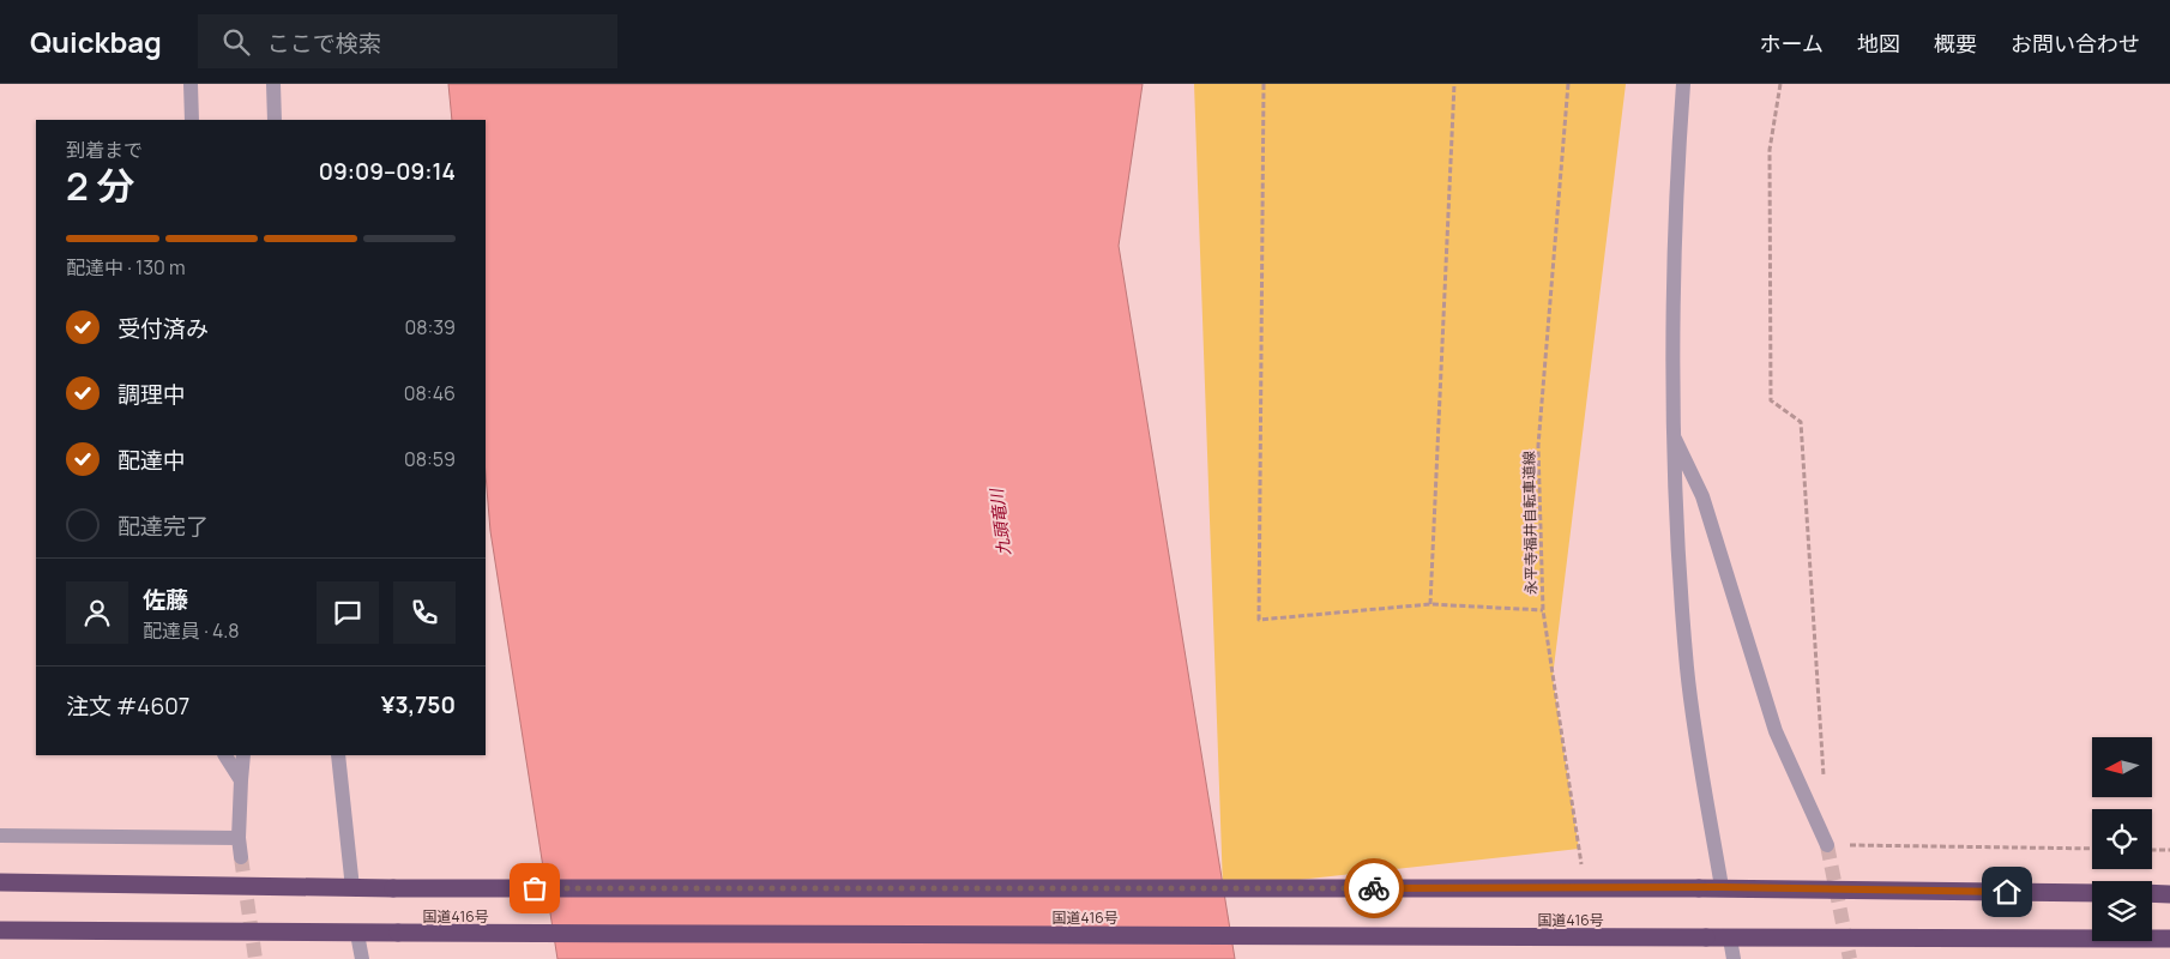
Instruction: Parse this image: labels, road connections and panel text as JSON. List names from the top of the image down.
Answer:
{
  "streets": {
    "highway": ["国道416号"],
    "path": ["永平寺福井自転車道線"]
  },
  "water": ["九頭竜川"],
  "north": "left",
  "page": {
    "header": "Quickbag",
    "search": "ここで検索",
    "nav": [
      "ホーム",
      "地図",
      "概要",
      "お問い合わせ"
    ],
    "heading": ["2 分", "到着まで", "09:09–09:14"],
    "panel": [
      "佐藤",
      "配達員 · 4.8",
      "注文 #4607",
      "¥3,750"
    ],
    "bar": "配達中 · 130 m",
    "list": [
      ["受付済み", "08:39"],
      ["調理中", "08:46"],
      ["配達中", "08:59"],
      "配達完了"
    ]
  }
}
